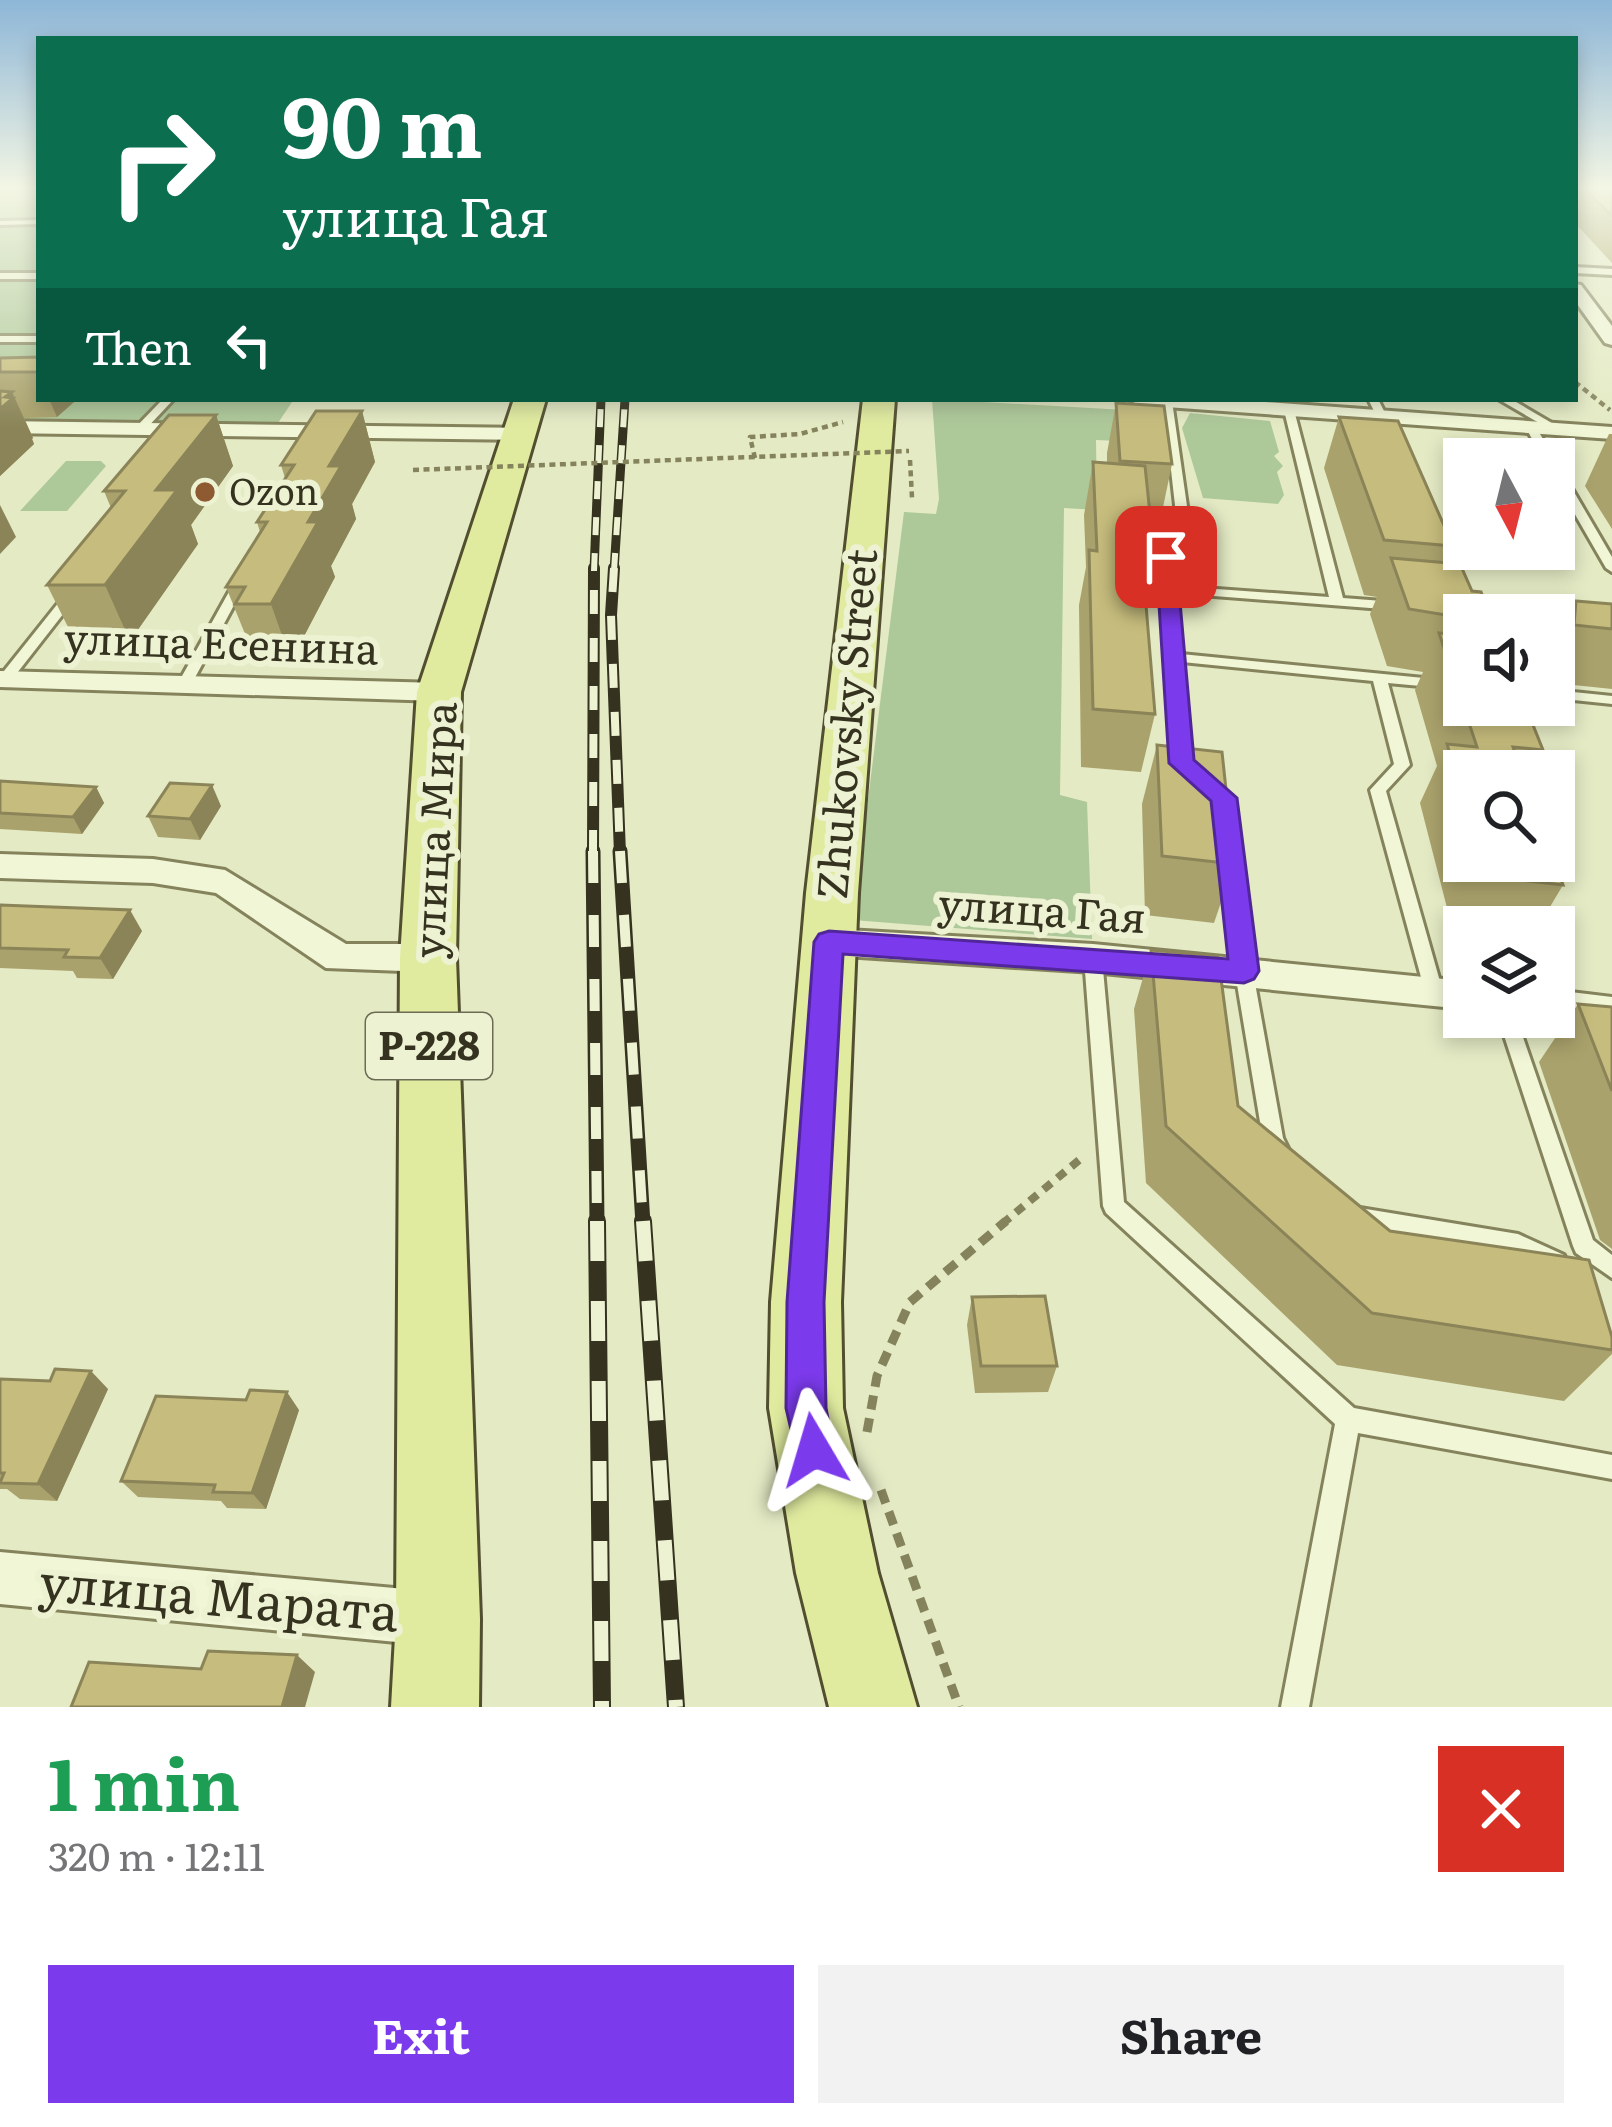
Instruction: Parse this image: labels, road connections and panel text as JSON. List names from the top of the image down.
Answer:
{
  "streets": {
    "main road": ["Zhukovsky Street", "улица Мира", "Р-228"],
    "street": ["улица Есенина", "улица Гая", "улица Марата"]
  },
  "crossings": [
    ["улица Есенина", "улица Мира"],
    ["Zhukovsky Street", "улица Гая"],
    ["улица Мира", "улица Марата"]
  ],
  "places": ["Ozon"],
  "north": "bottom",
  "page": {
    "turn": ["90 m", "улица Гая"],
    "then": "Then",
    "heading": ["1 min", "320 m · 12:11"],
    "buttons": ["Exit", "Share"]
  }
}
